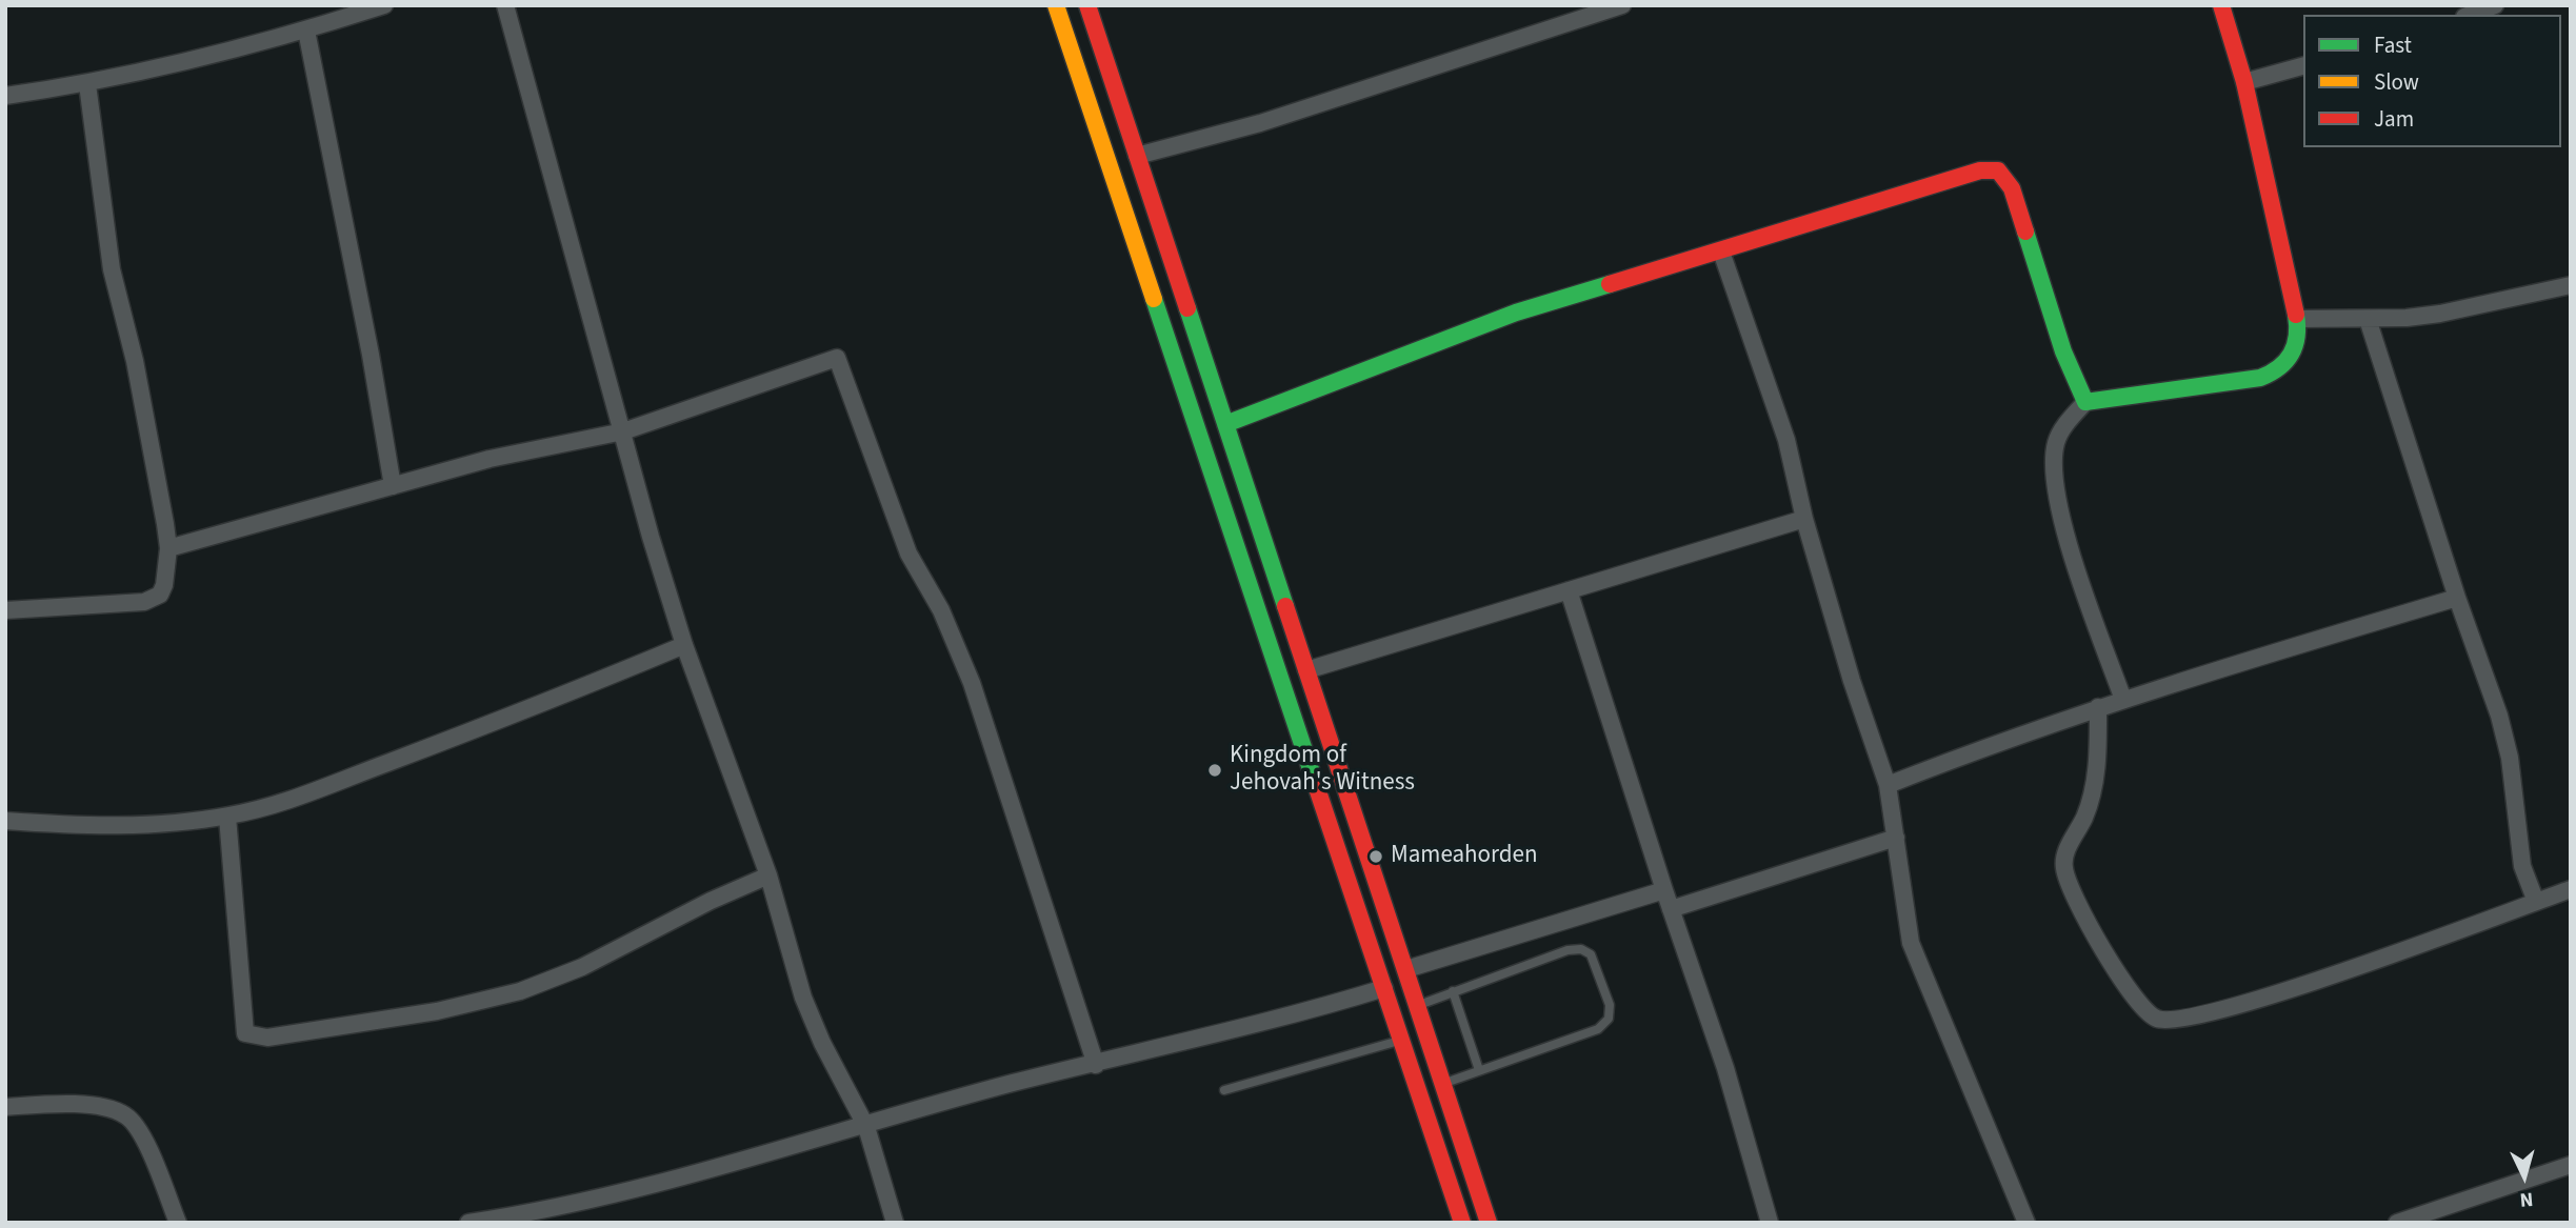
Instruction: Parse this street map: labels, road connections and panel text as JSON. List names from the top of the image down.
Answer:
{
  "places": ["Kingdom of Jehovah's Witness", "Mameahorden"],
  "legend": ["Fast", "Slow", "Jam"],
  "north": "bottom"
}
